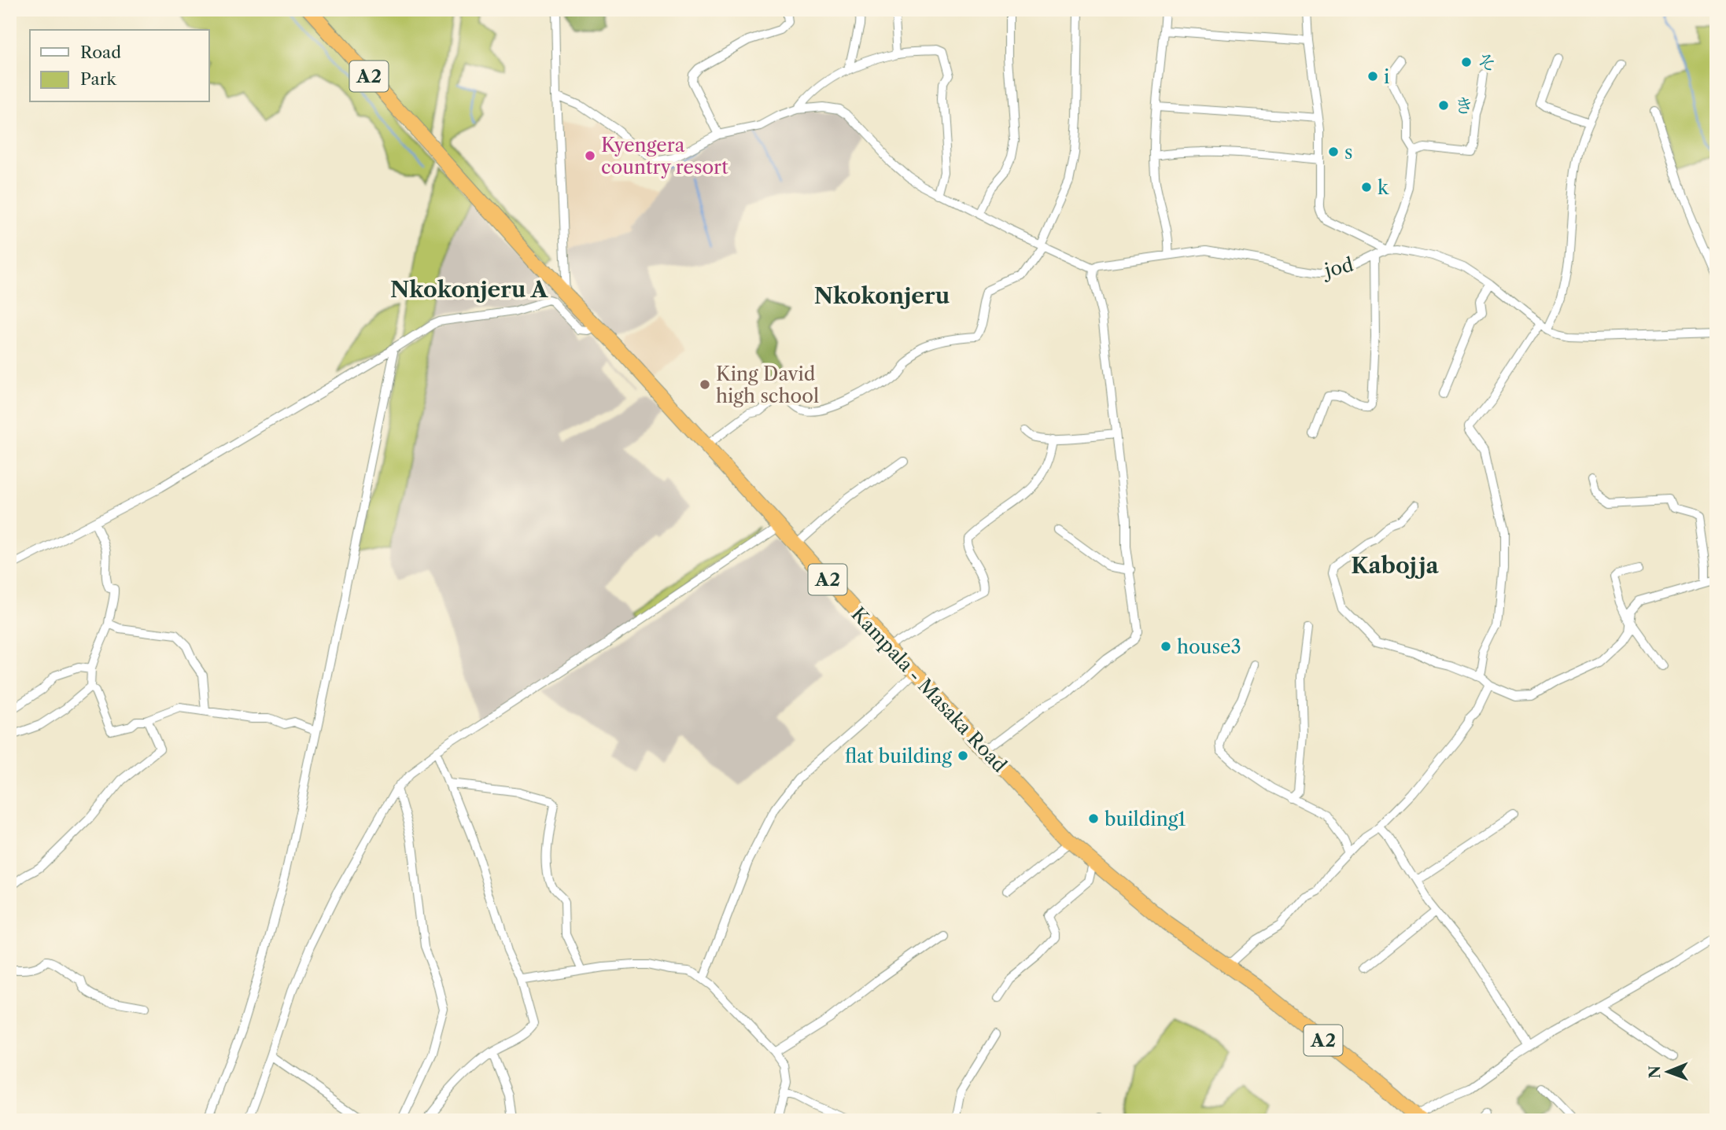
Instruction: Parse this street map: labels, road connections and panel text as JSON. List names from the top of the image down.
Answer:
{
  "streets": {
    "highway": ["A2", "Kampala - Masaka Road"],
    "street": ["jod"]
  },
  "districts": ["Nkokonjeru A", "Nkokonjeru", "Kabojja"],
  "places": [
    "そ",
    "i",
    "き",
    "s",
    "Kyengera country resort",
    "k",
    "King David high school",
    "house3",
    "flat building",
    "building1"
  ],
  "legend": ["Road", "Park"],
  "north": "left"
}
